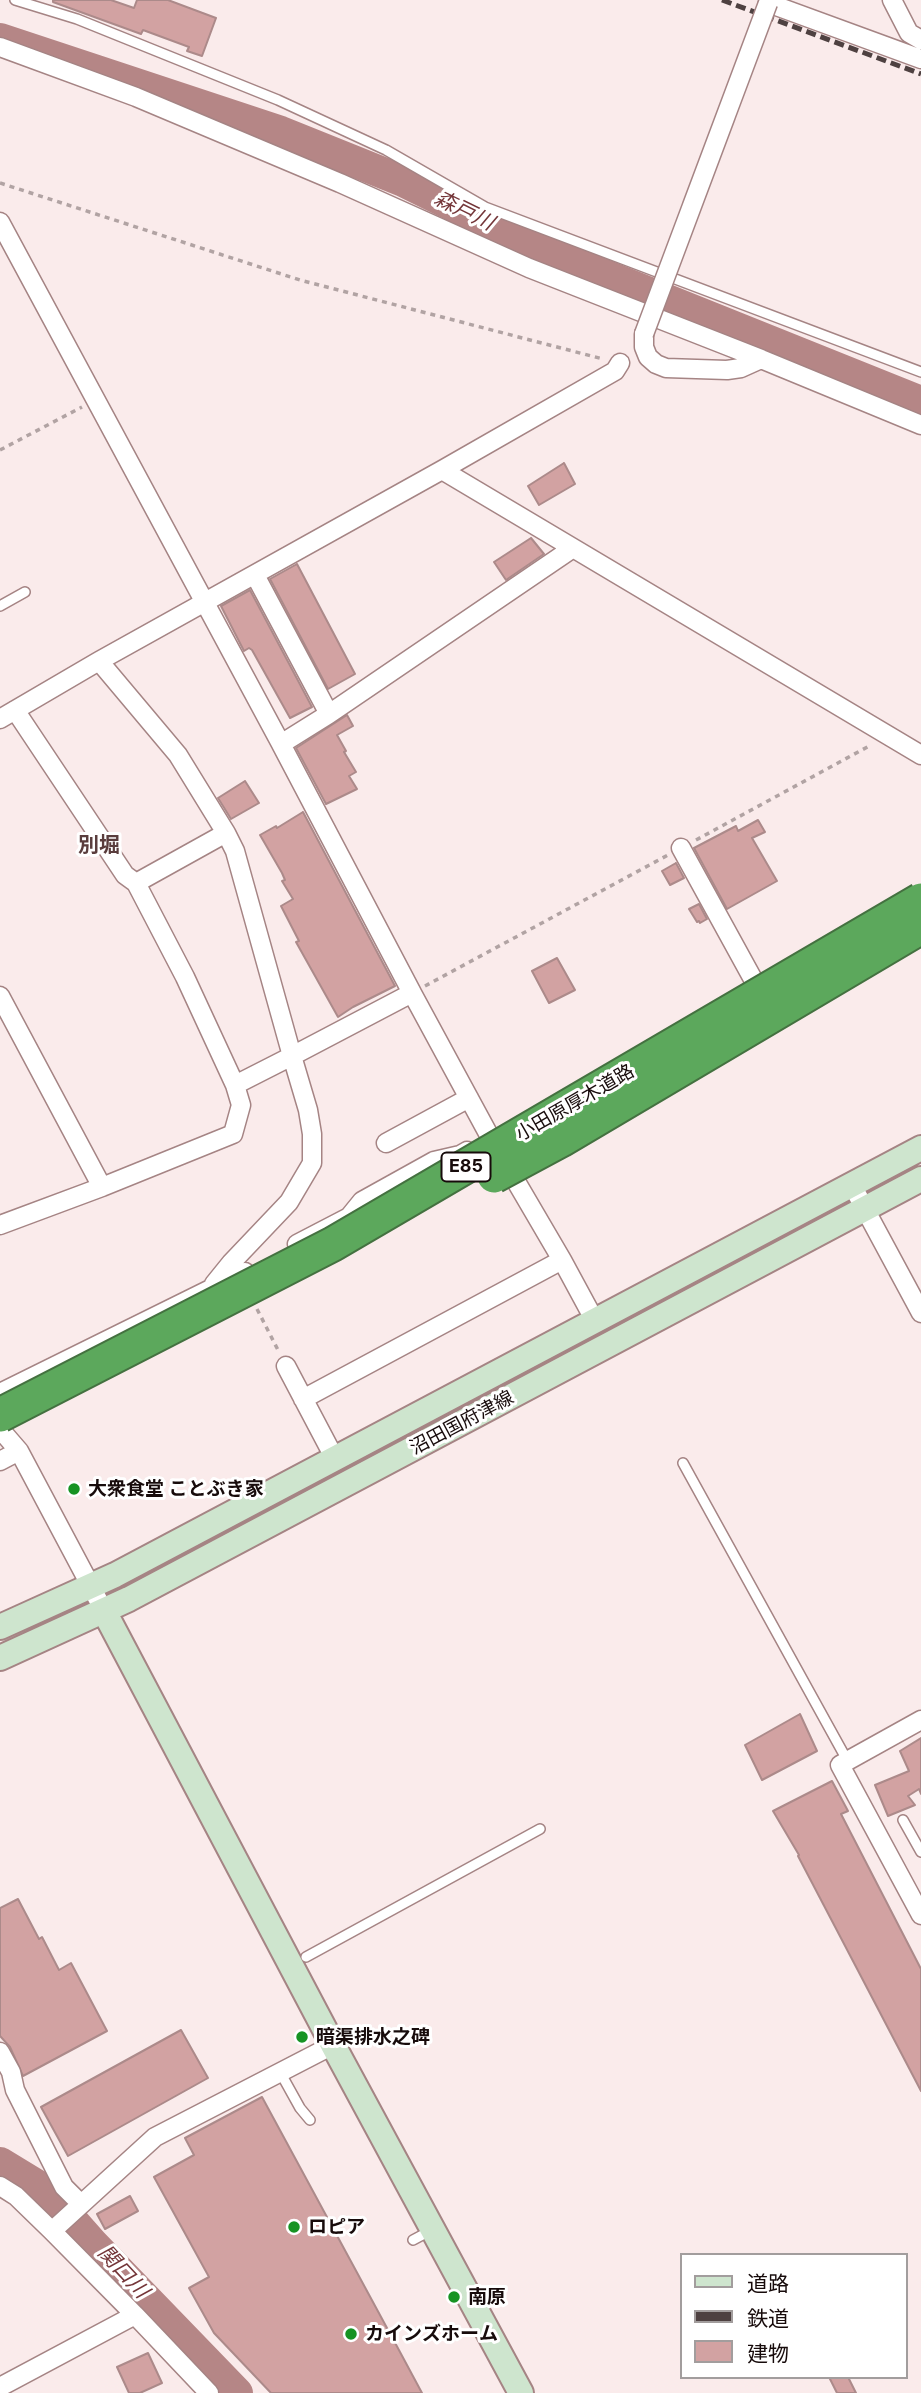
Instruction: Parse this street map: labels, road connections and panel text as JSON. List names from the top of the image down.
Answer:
{
  "streets": {
    "highway": ["小田原厚木道路", "E85"],
    "main road": ["沼田国府津線"]
  },
  "districts": ["別堀"],
  "water": ["森戸川", "関口川"],
  "places": [
    "大衆食堂 ことぶき家",
    "暗渠排水之碑",
    "ロピア",
    "南原",
    "カインズホーム"
  ],
  "legend": ["道路", "鉄道", "建物"]
}
